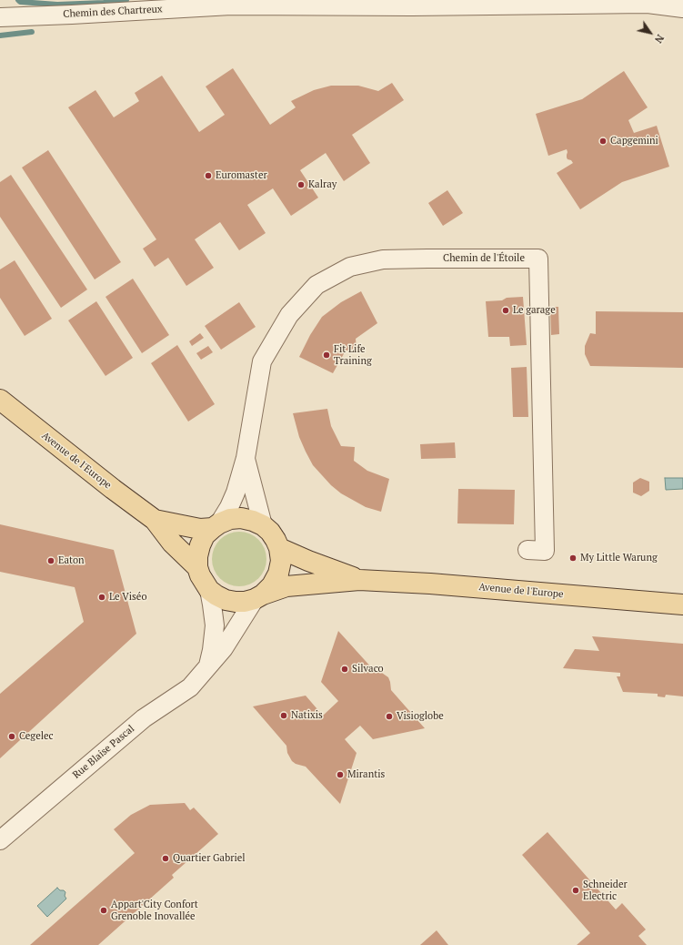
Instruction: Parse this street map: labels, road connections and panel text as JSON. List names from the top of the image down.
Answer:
{
  "streets": {
    "main road": ["Avenue de l'Europe"],
    "street": ["Chemin des Chartreux", "Chemin de l'Étoile", "Rue Blaise Pascal"]
  },
  "crossings": [
    ["Chemin de l'Étoile", "Avenue de l'Europe"],
    ["Chemin de l'Étoile", "Rue Blaise Pascal"],
    ["Avenue de l'Europe", "Rue Blaise Pascal"]
  ],
  "places": [
    "Capgemini",
    "Euromaster",
    "Kalray",
    "Le garage",
    "Fit Life Training",
    "My Little Warung",
    "Eaton",
    "Le Viséo",
    "Silvaco",
    "Natixis",
    "Visioglobe",
    "Cegelec",
    "Mirantis",
    "Quartier Gabriel",
    "Schneider Electric",
    "Appart'City Confort Grenoble Inovallée"
  ],
  "north": "bottom right"
}
